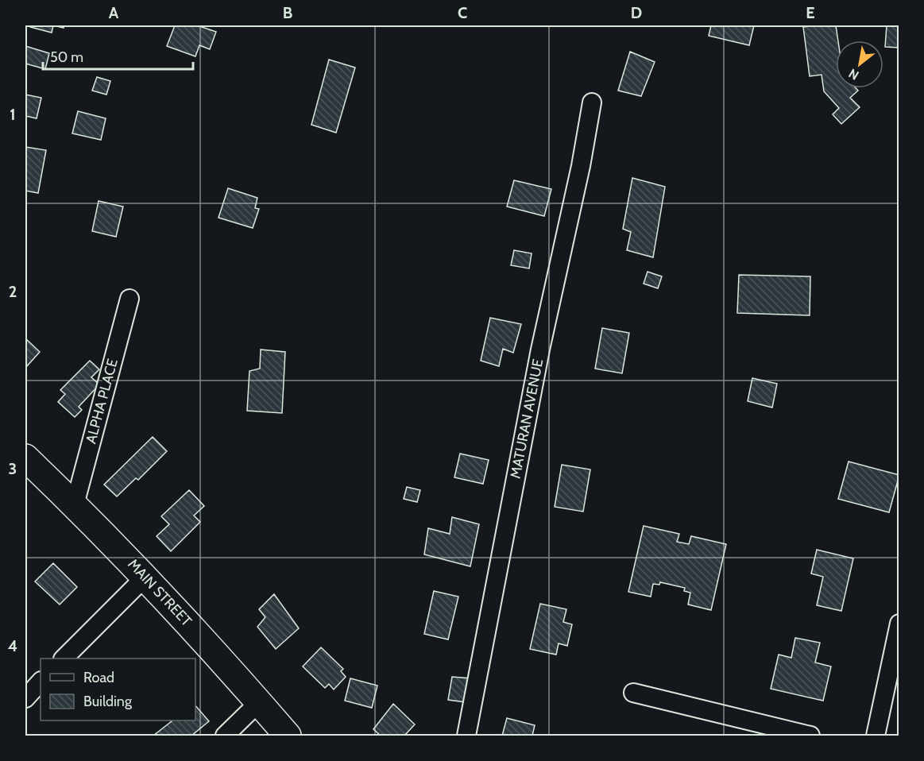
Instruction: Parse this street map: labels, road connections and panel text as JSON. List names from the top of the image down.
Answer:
{
  "streets": {
    "main road": ["MAIN STREET"],
    "street": ["ALPHA PLACE", "MATURAN AVENUE"]
  },
  "crossings": [
    ["ALPHA PLACE", "MAIN STREET"]
  ],
  "legend": ["Road", "Building"],
  "scale_bar": "50 m",
  "north": "bottom left",
  "grid": {
    "columns": [
      "A",
      "B",
      "C",
      "D",
      "E"
    ],
    "rows": [
      "1",
      "2",
      "3",
      "4"
    ]
  }
}
